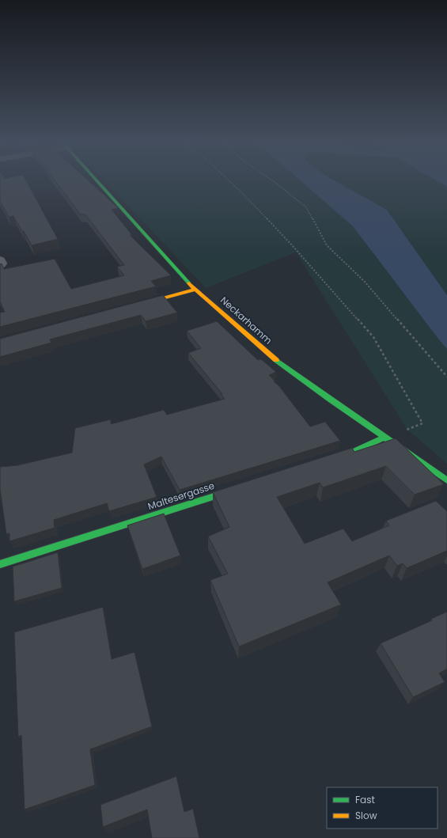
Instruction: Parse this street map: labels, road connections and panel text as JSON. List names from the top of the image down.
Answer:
{
  "streets": {
    "street": ["Neckarhamm", "Maltesergasse"]
  },
  "legend": ["Fast", "Slow"]
}
